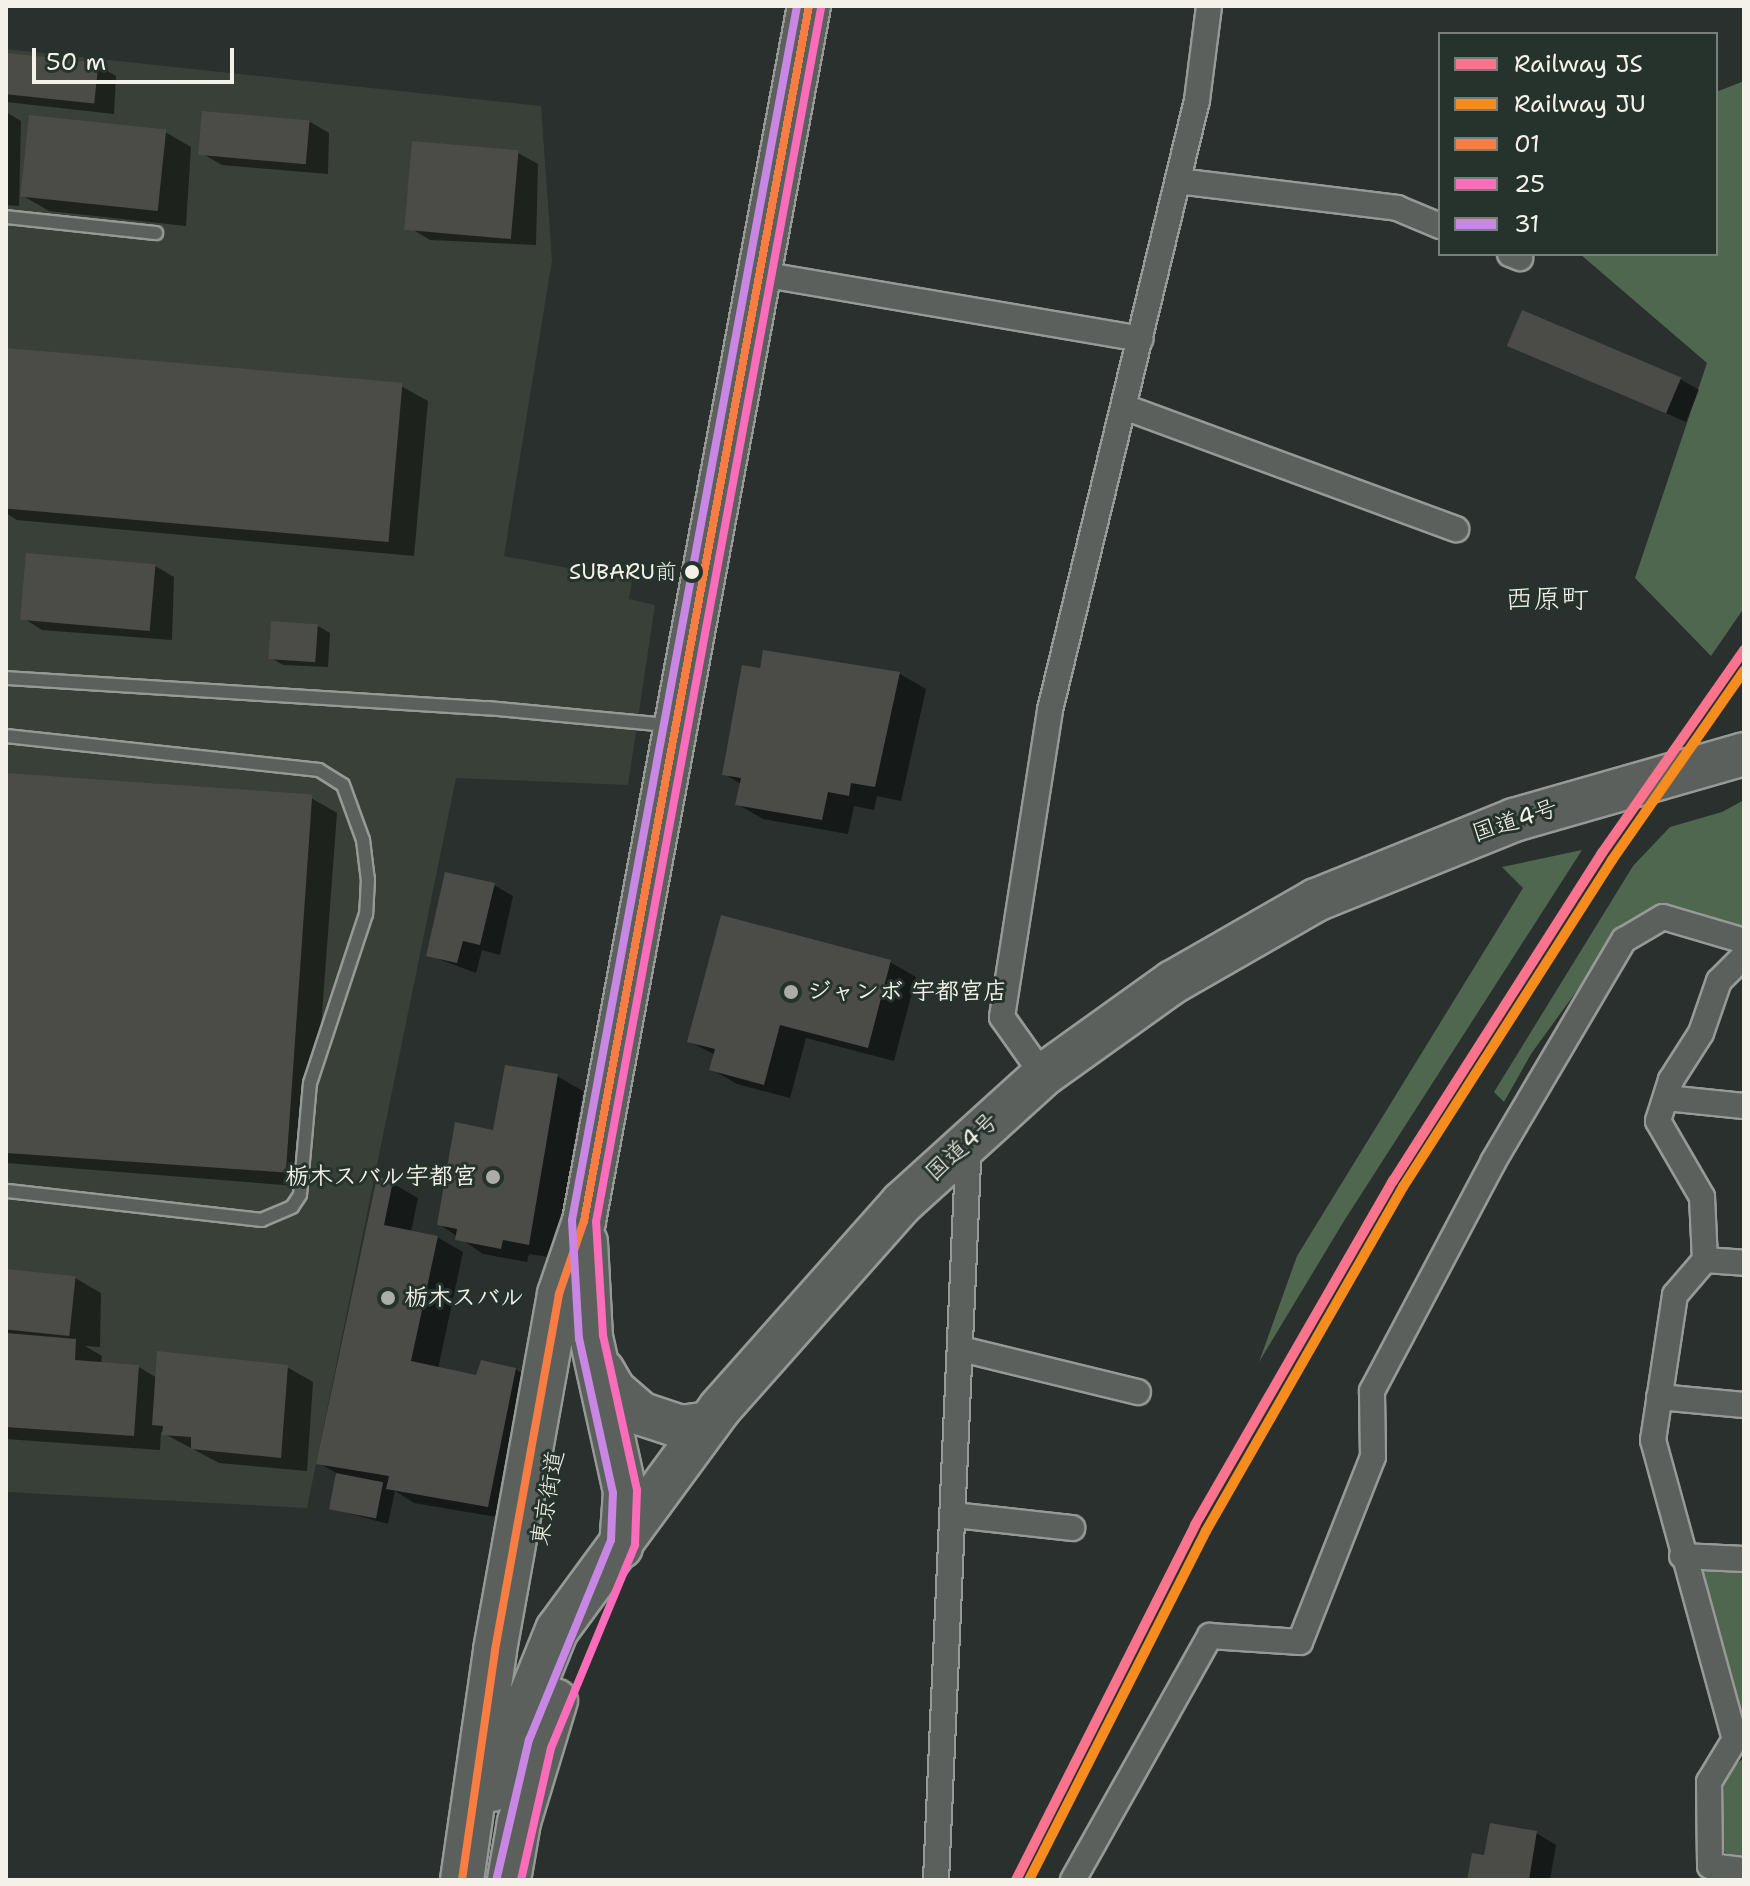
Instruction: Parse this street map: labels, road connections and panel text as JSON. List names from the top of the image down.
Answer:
{
  "streets": {
    "highway": ["国道4号", "東京街道"]
  },
  "crossings": [
    ["国道4号", "東京街道"]
  ],
  "districts": ["西原町"],
  "places": [
    "SUBARU前",
    "ジャンボ 宇都宮店",
    "栃木スバル宇都宮",
    "栃木スバル"
  ],
  "lines": [
    "transit line 01",
    "transit line 31",
    "transit line 25",
    "rail line JS",
    "rail line JU"
  ],
  "legend": [
    "Railway JS",
    "Railway JU",
    "01",
    "25",
    "31"
  ],
  "scale_bar": "50 m"
}
